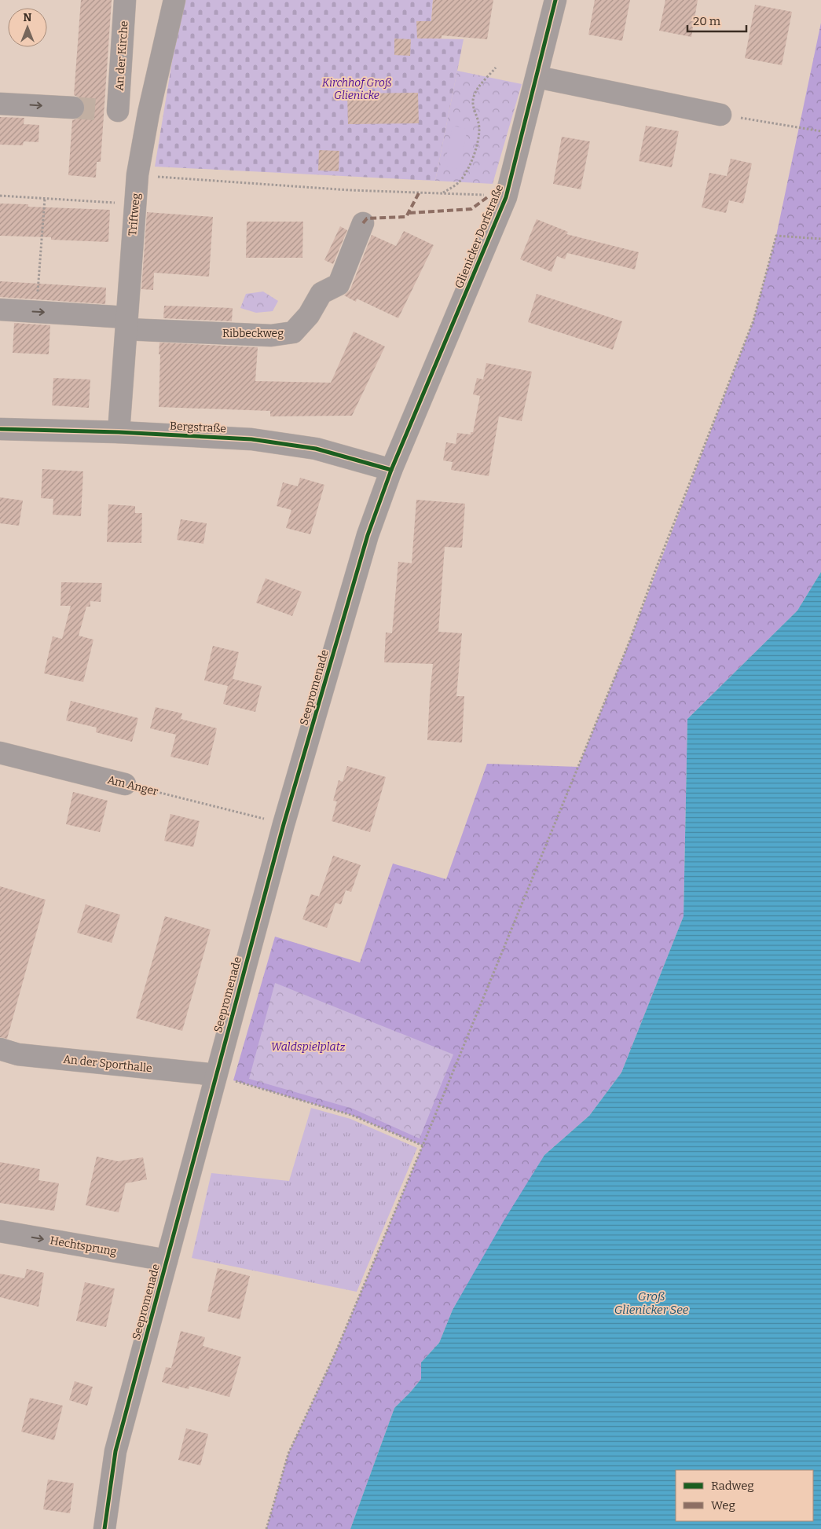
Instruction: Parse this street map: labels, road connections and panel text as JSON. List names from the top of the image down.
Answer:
{
  "streets": {
    "street": [
      "An der Kirche",
      "Triftweg",
      "Glienicker Dorfstraße",
      "Ribbeckweg",
      "Bergstraße",
      "Seepromenade",
      "Am Anger",
      "An der Sporthalle",
      "Hechtsprung"
    ]
  },
  "crossings": [
    ["An der Kirche", "Triftweg"],
    ["Triftweg", "Ribbeckweg"],
    ["Triftweg", "Bergstraße"],
    ["Glienicker Dorfstraße", "Bergstraße"],
    ["Glienicker Dorfstraße", "Seepromenade"],
    ["Bergstraße", "Seepromenade"],
    ["Seepromenade", "An der Sporthalle"],
    ["Seepromenade", "Hechtsprung"]
  ],
  "one_way": ["Hechtsprung"],
  "water": ["Groß Glienicker See"],
  "parks": ["Kirchhof Groß Glienicke", "Waldspielplatz"],
  "legend": ["Radweg", "Weg"],
  "scale_bar": "20 m",
  "north": "top"
}
